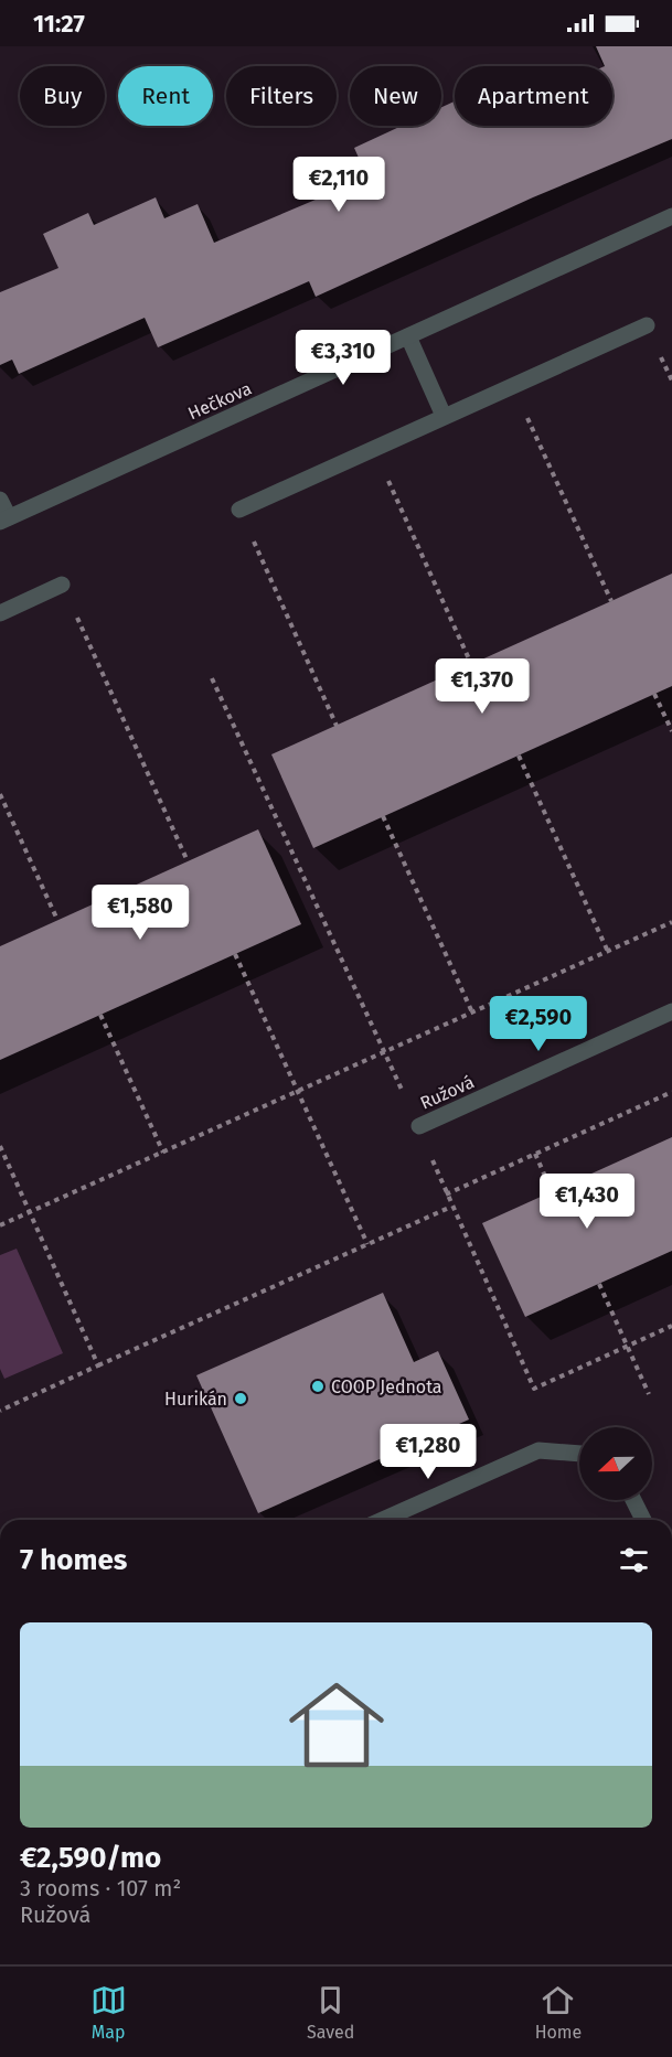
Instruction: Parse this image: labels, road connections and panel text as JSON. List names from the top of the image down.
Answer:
{
  "streets": {
    "street": ["Hečkova", "Ružová"]
  },
  "places": ["COOP Jednota", "Hurikán"],
  "north": "left",
  "page": {
    "status": "11:27",
    "chip": [
      "Buy",
      "Rent",
      "Filters",
      "New",
      "Apartment"
    ],
    "price": [
      "€2,110",
      "€3,310",
      "€1,370",
      "€1,580",
      "€2,590",
      "€1,430",
      "€1,280"
    ],
    "heading": "7 homes",
    "list": [
      {
        "name": "€2,590/mo",
        "note": "3 rooms · 107 m² · Ružová"
      }
    ],
    "tabs": ["Map", "Saved", "Home"]
  }
}
